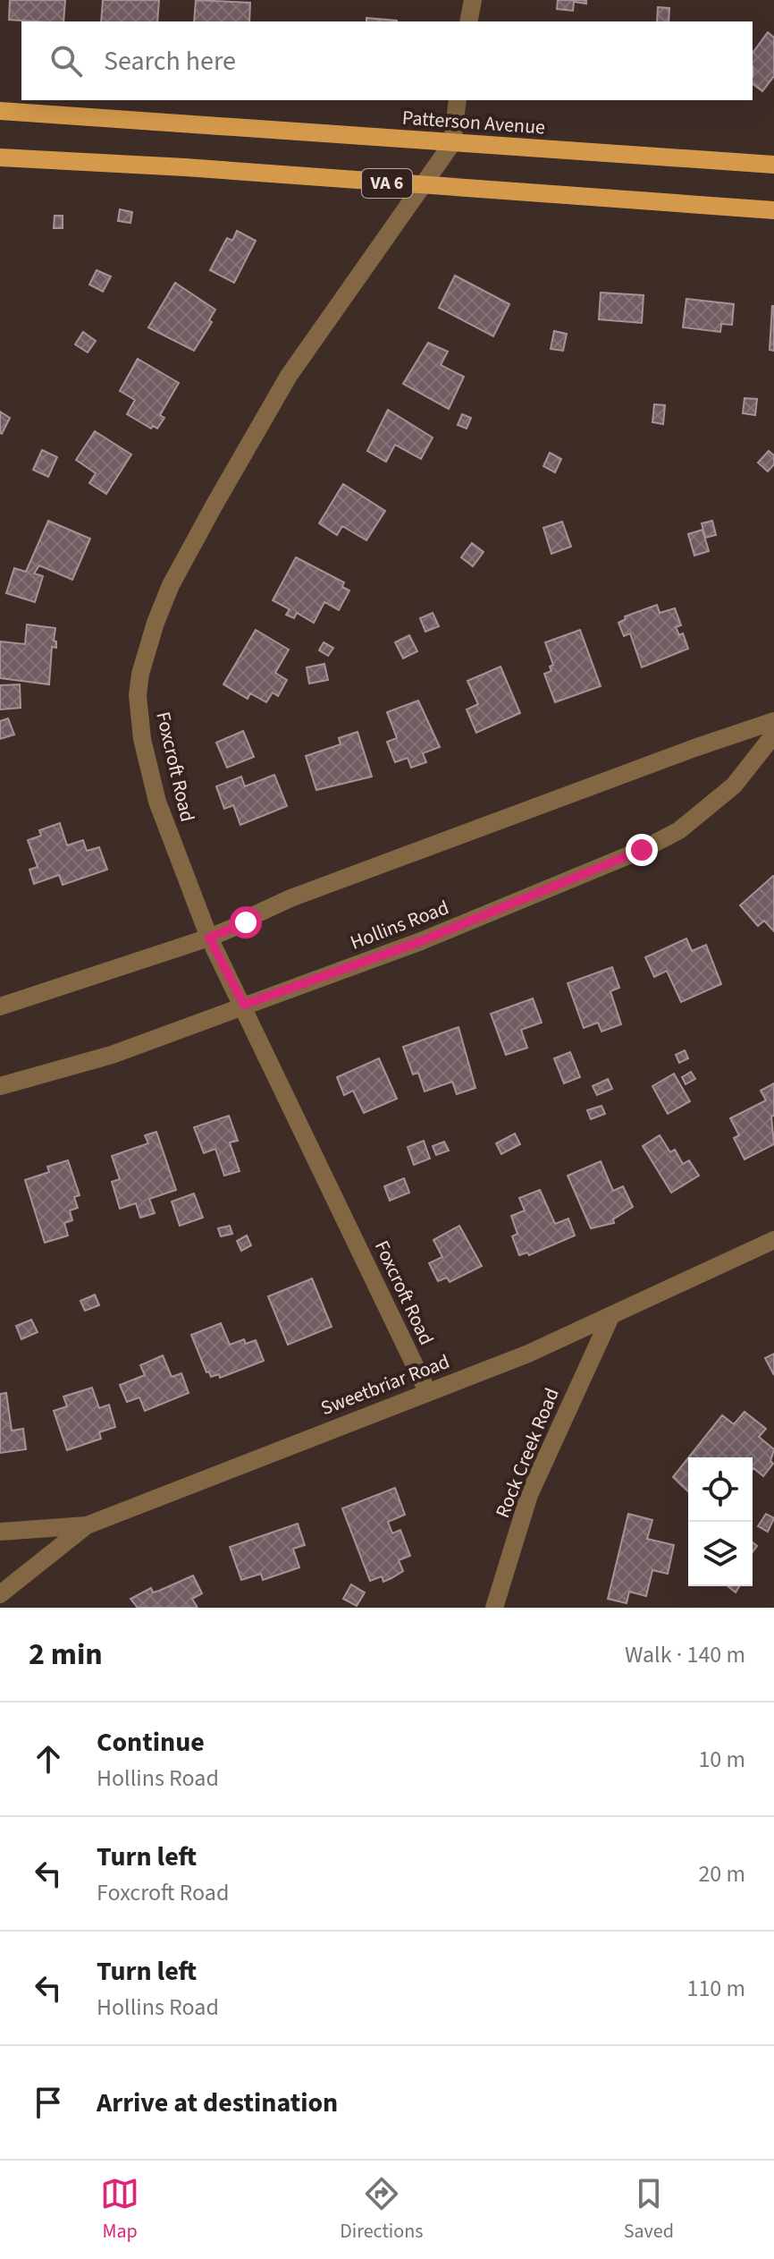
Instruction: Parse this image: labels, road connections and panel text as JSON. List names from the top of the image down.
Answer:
{
  "streets": {
    "main road": ["Patterson Avenue", "VA 6"],
    "street": [
      "Foxcroft Road",
      "Hollins Road",
      "Sweetbriar Road",
      "Rock Creek Road"
    ]
  },
  "crossings": [
    ["Patterson Avenue", "Foxcroft Road"],
    ["VA 6", "Foxcroft Road"],
    ["Foxcroft Road", "Hollins Road"],
    ["Foxcroft Road", "Sweetbriar Road"],
    ["Sweetbriar Road", "Rock Creek Road"]
  ],
  "page": {
    "search": "Search here",
    "heading": ["2 min", "Walk · 140 m"],
    "list": [
      ["Continue", "Hollins Road", "10 m"],
      ["Turn left", "Foxcroft Road", "20 m"],
      ["Turn left", "Hollins Road", "110 m"],
      "Arrive at destination"
    ],
    "nav": ["Map", "Directions", "Saved"]
  }
}
